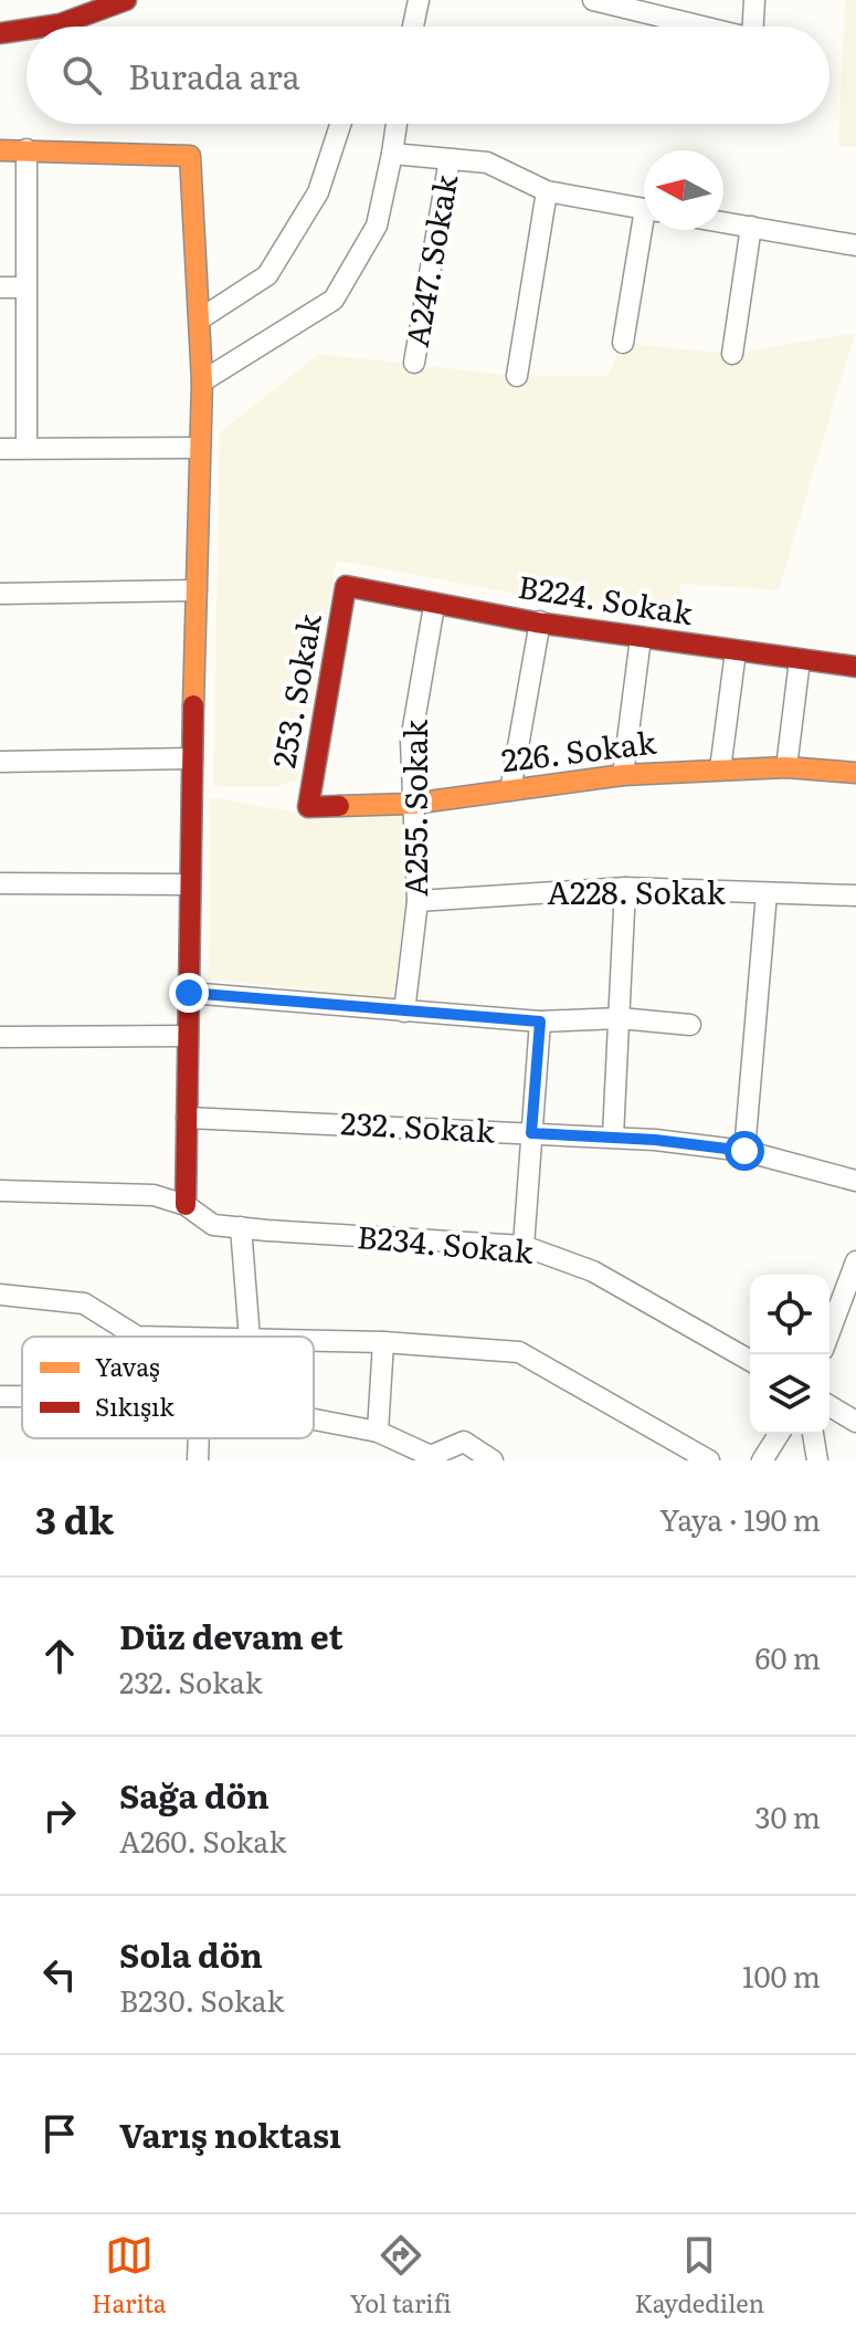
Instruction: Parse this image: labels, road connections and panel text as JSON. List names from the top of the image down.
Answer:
{
  "streets": {
    "street": [
      "A247. Sokak",
      "B224. Sokak",
      "253. Sokak",
      "226. Sokak",
      "A255. Sokak",
      "A228. Sokak",
      "232. Sokak",
      "B234. Sokak"
    ]
  },
  "crossings": [
    ["B224. Sokak", "253. Sokak"],
    ["B224. Sokak", "A255. Sokak"],
    ["253. Sokak", "226. Sokak"],
    ["226. Sokak", "A255. Sokak"],
    ["A255. Sokak", "A228. Sokak"]
  ],
  "legend": ["Yavaş", "Sıkışık"],
  "north": "left",
  "page": {
    "search": "Burada ara",
    "heading": ["3 dk", "Yaya · 190 m"],
    "list": [
      ["Düz devam et", "232. Sokak", "60 m"],
      ["Sağa dön", "A260. Sokak", "30 m"],
      ["Sola dön", "B230. Sokak", "100 m"],
      "Varış noktası"
    ],
    "nav": ["Harita", "Yol tarifi", "Kaydedilen"]
  }
}
